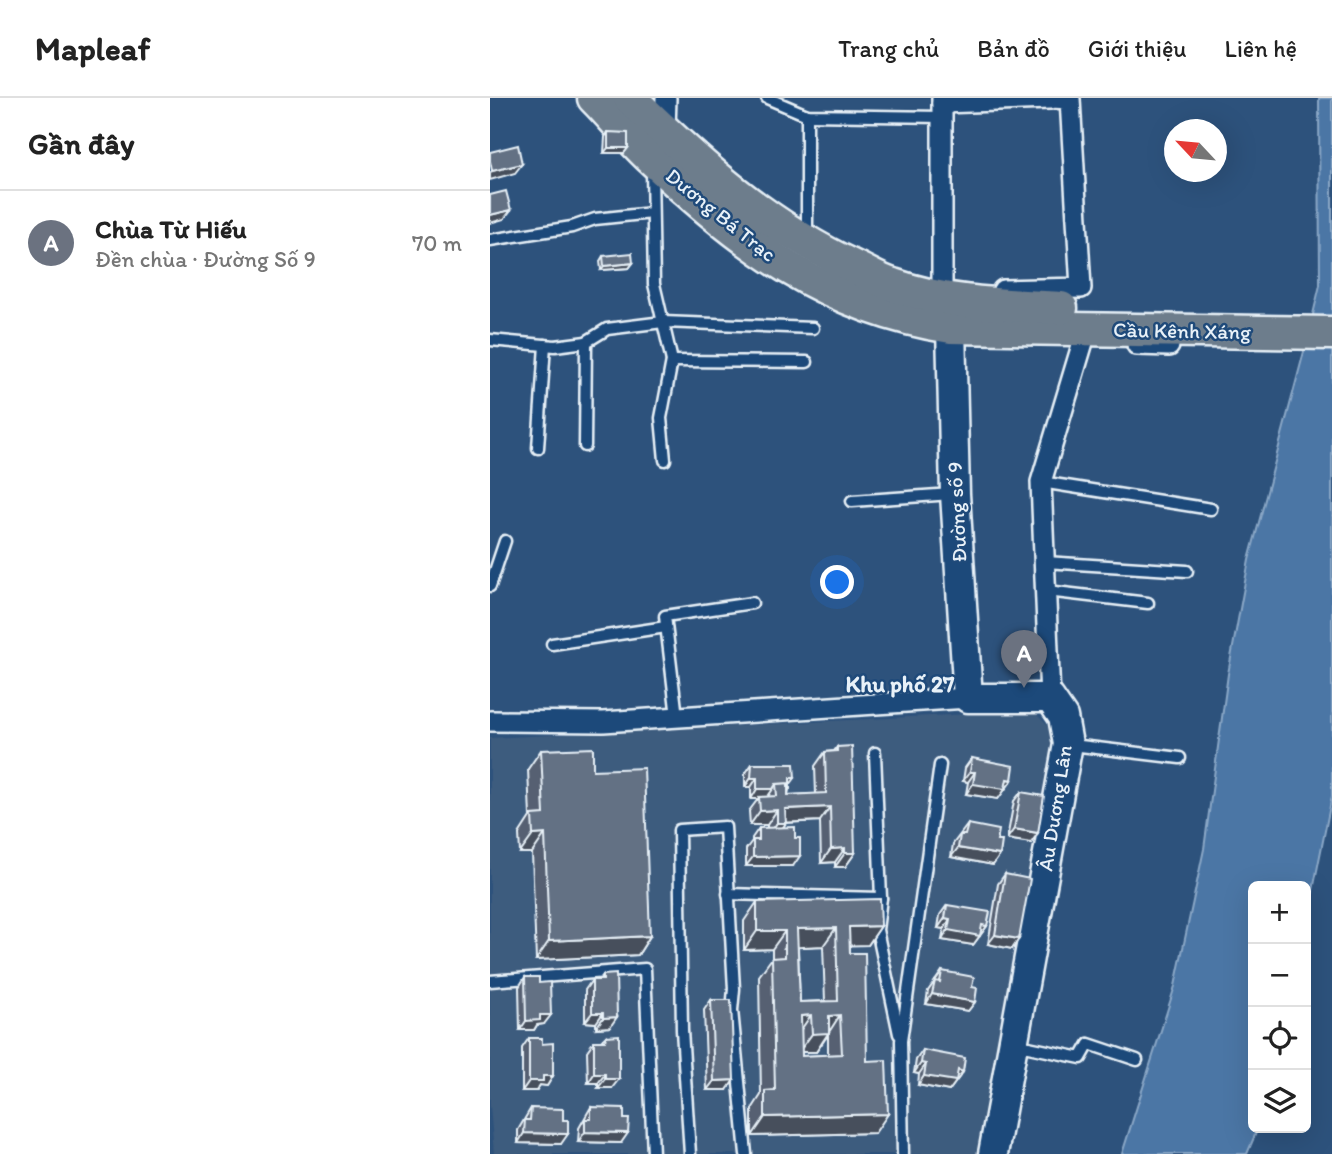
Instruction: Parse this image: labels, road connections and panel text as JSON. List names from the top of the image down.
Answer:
{
  "streets": {
    "main road": ["Dương Bá Trạc", "Cầu Kênh Xáng"],
    "street": ["Đường số 9", "Âu Dương Lân"]
  },
  "crossings": [
    ["Dương Bá Trạc", "Cầu Kênh Xáng"],
    ["Dương Bá Trạc", "Đường số 9"]
  ],
  "districts": ["Khu phố 27"],
  "north": "top left",
  "page": {
    "header": "Mapleaf",
    "nav": [
      "Trang chủ",
      "Bản đồ",
      "Giới thiệu",
      "Liên hệ"
    ],
    "heading": "Gần đây",
    "list": [
      {
        "mark": "A",
        "name": "Chùa Từ Hiếu",
        "note": "Đền chùa · Đường Số 9",
        "value": "70 m"
      }
    ],
    "pins": "A",
    "map_buttons": ["+", "−"]
  }
}
